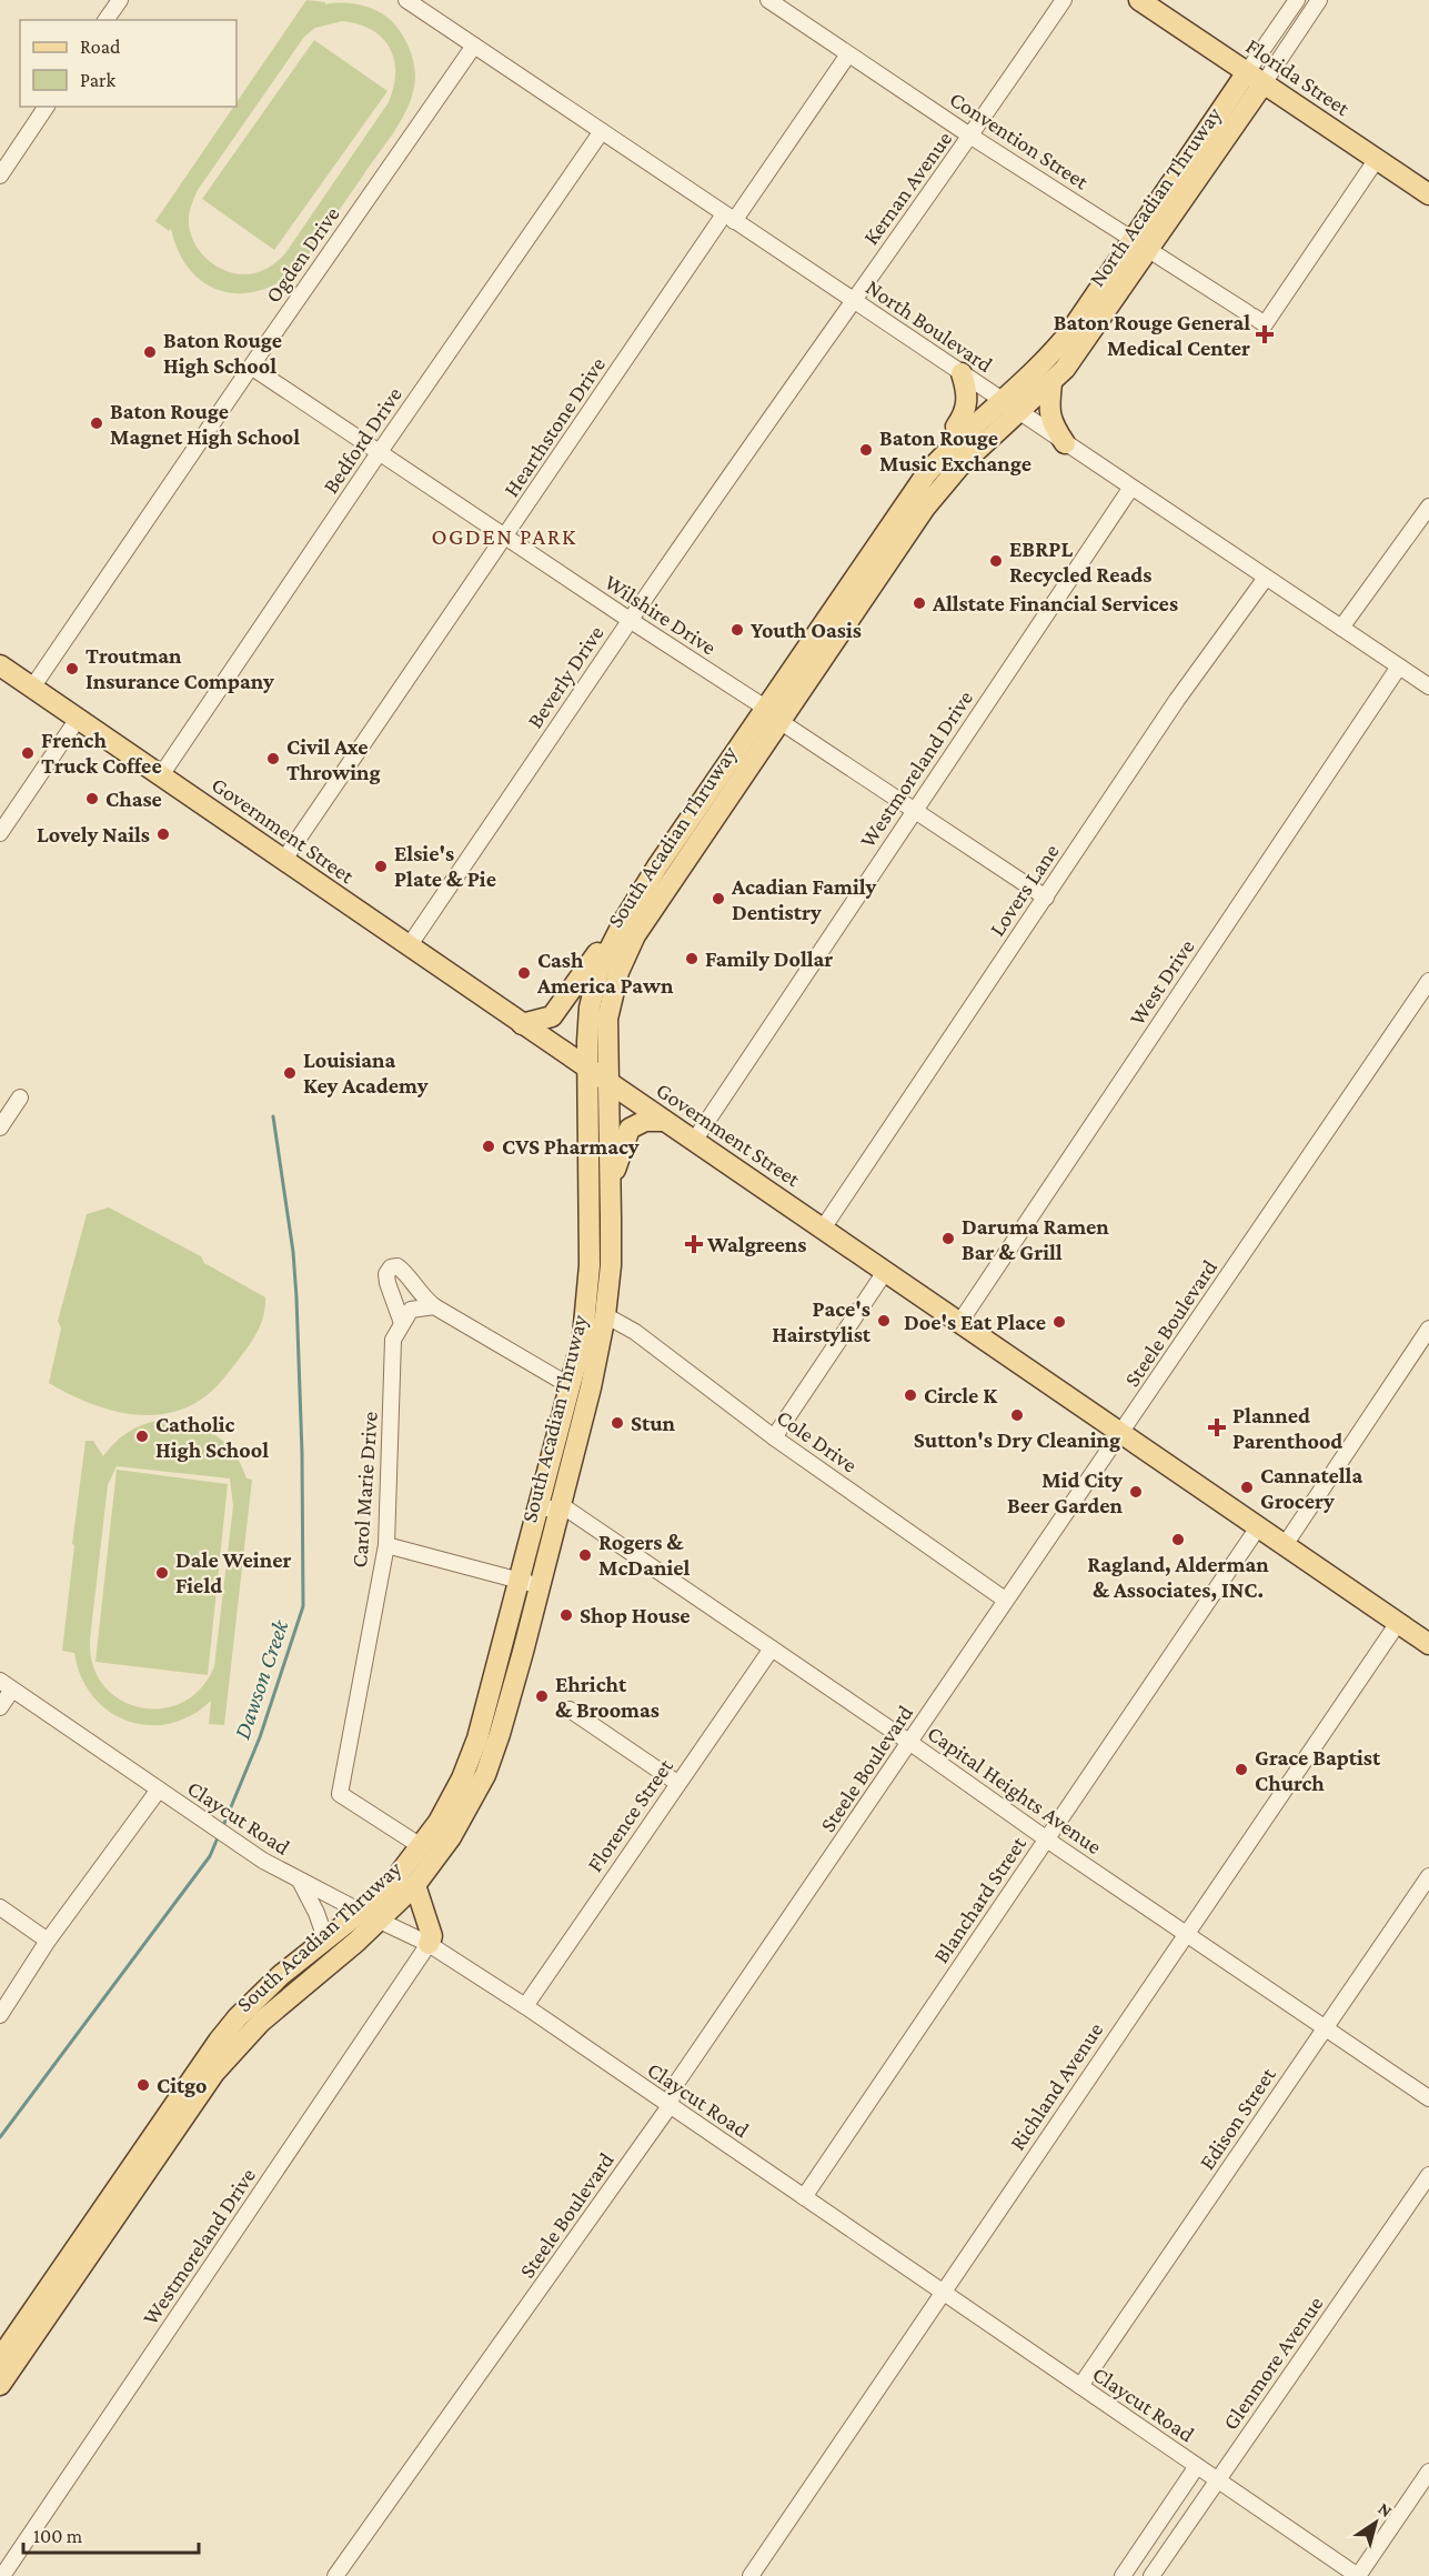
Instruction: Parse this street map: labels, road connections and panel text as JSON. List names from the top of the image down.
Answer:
{
  "streets": {
    "main road": [
      "Florida Street",
      "North Acadian Thruway",
      "Government Street",
      "South Acadian Thruway"
    ],
    "street": [
      "Convention Street",
      "Kernan Avenue",
      "Ogden Drive",
      "North Boulevard",
      "Hearthstone Drive",
      "Bedford Drive",
      "Wilshire Drive",
      "Beverly Drive",
      "Westmoreland Drive",
      "Lovers Lane",
      "West Drive",
      "Steele Boulevard",
      "Cole Drive",
      "Carol Marie Drive",
      "Capital Heights Avenue",
      "Florence Street",
      "Claycut Road",
      "Blanchard Street",
      "Richland Avenue",
      "Edison Street",
      "Glenmore Avenue"
    ]
  },
  "crossings": [
    ["Florida Street", "Convention Street"],
    ["Florida Street", "North Acadian Thruway"],
    ["Convention Street", "Kernan Avenue"],
    ["Convention Street", "North Acadian Thruway"],
    ["Convention Street", "Hearthstone Drive"],
    ["Kernan Avenue", "North Boulevard"],
    ["Kernan Avenue", "Beverly Drive"],
    ["North Acadian Thruway", "North Boulevard"],
    ["North Acadian Thruway", "South Acadian Thruway"],
    ["Ogden Drive", "North Boulevard"],
    ["Ogden Drive", "Wilshire Drive"],
    ["Ogden Drive", "Government Street"],
    ["North Boulevard", "Hearthstone Drive"],
    ["North Boulevard", "Bedford Drive"],
    ["North Boulevard", "Beverly Drive"],
    ["North Boulevard", "Westmoreland Drive"],
    ["North Boulevard", "South Acadian Thruway"],
    ["North Boulevard", "Lovers Lane"],
    ["North Boulevard", "West Drive"],
    ["Hearthstone Drive", "Wilshire Drive"],
    ["Hearthstone Drive", "Government Street"],
    ["Bedford Drive", "Wilshire Drive"],
    ["Bedford Drive", "Government Street"],
    ["Wilshire Drive", "Beverly Drive"],
    ["Wilshire Drive", "Westmoreland Drive"],
    ["Wilshire Drive", "South Acadian Thruway"],
    ["Wilshire Drive", "Lovers Lane"],
    ["Beverly Drive", "Government Street"],
    ["Westmoreland Drive", "Government Street"],
    ["Westmoreland Drive", "Claycut Road"],
    ["Government Street", "South Acadian Thruway"],
    ["Government Street", "Lovers Lane"],
    ["Government Street", "West Drive"],
    ["Government Street", "Steele Boulevard"],
    ["Government Street", "Blanchard Street"],
    ["Government Street", "Richland Avenue"],
    ["South Acadian Thruway", "Cole Drive"],
    ["South Acadian Thruway", "Carol Marie Drive"],
    ["South Acadian Thruway", "Capital Heights Avenue"],
    ["South Acadian Thruway", "Claycut Road"],
    ["Steele Boulevard", "Cole Drive"],
    ["Steele Boulevard", "Capital Heights Avenue"],
    ["Steele Boulevard", "Claycut Road"],
    ["Capital Heights Avenue", "Florence Street"],
    ["Capital Heights Avenue", "Blanchard Street"],
    ["Capital Heights Avenue", "Richland Avenue"],
    ["Capital Heights Avenue", "Edison Street"],
    ["Florence Street", "Claycut Road"],
    ["Claycut Road", "Blanchard Street"],
    ["Claycut Road", "Richland Avenue"],
    ["Claycut Road", "Edison Street"],
    ["Claycut Road", "Glenmore Avenue"]
  ],
  "districts": ["OGDEN PARK"],
  "water": ["Dawson Creek"],
  "places": {
    "health": ["Baton Rouge General Medical Center", "Walgreens", "Planned Parenthood"],
    "other": [
      "Baton Rouge High School",
      "Baton Rouge Magnet High School",
      "Baton Rouge Music Exchange",
      "EBRPL Recycled Reads",
      "Allstate Financial Services",
      "Youth Oasis",
      "Troutman Insurance Company",
      "French Truck Coffee",
      "Civil Axe Throwing",
      "Chase",
      "Lovely Nails",
      "Elsie's Plate & Pie",
      "Acadian Family Dentistry",
      "Family Dollar",
      "Cash America Pawn",
      "Louisiana Key Academy",
      "CVS Pharmacy",
      "Daruma Ramen Bar & Grill",
      "Pace's Hairstylist",
      "Doe's Eat Place",
      "Circle K",
      "Sutton's Dry Cleaning",
      "Stun",
      "Catholic High School",
      "Cannatella Grocery",
      "Mid City Beer Garden",
      "Ragland, Alderman & Associates, INC.",
      "Rogers & McDaniel",
      "Dale Weiner Field",
      "Shop House",
      "Ehricht & Broomas",
      "Grace Baptist Church",
      "Citgo"
    ]
  },
  "legend": ["Road", "Park"],
  "scale_bar": "100 m",
  "north": "top right"
}
